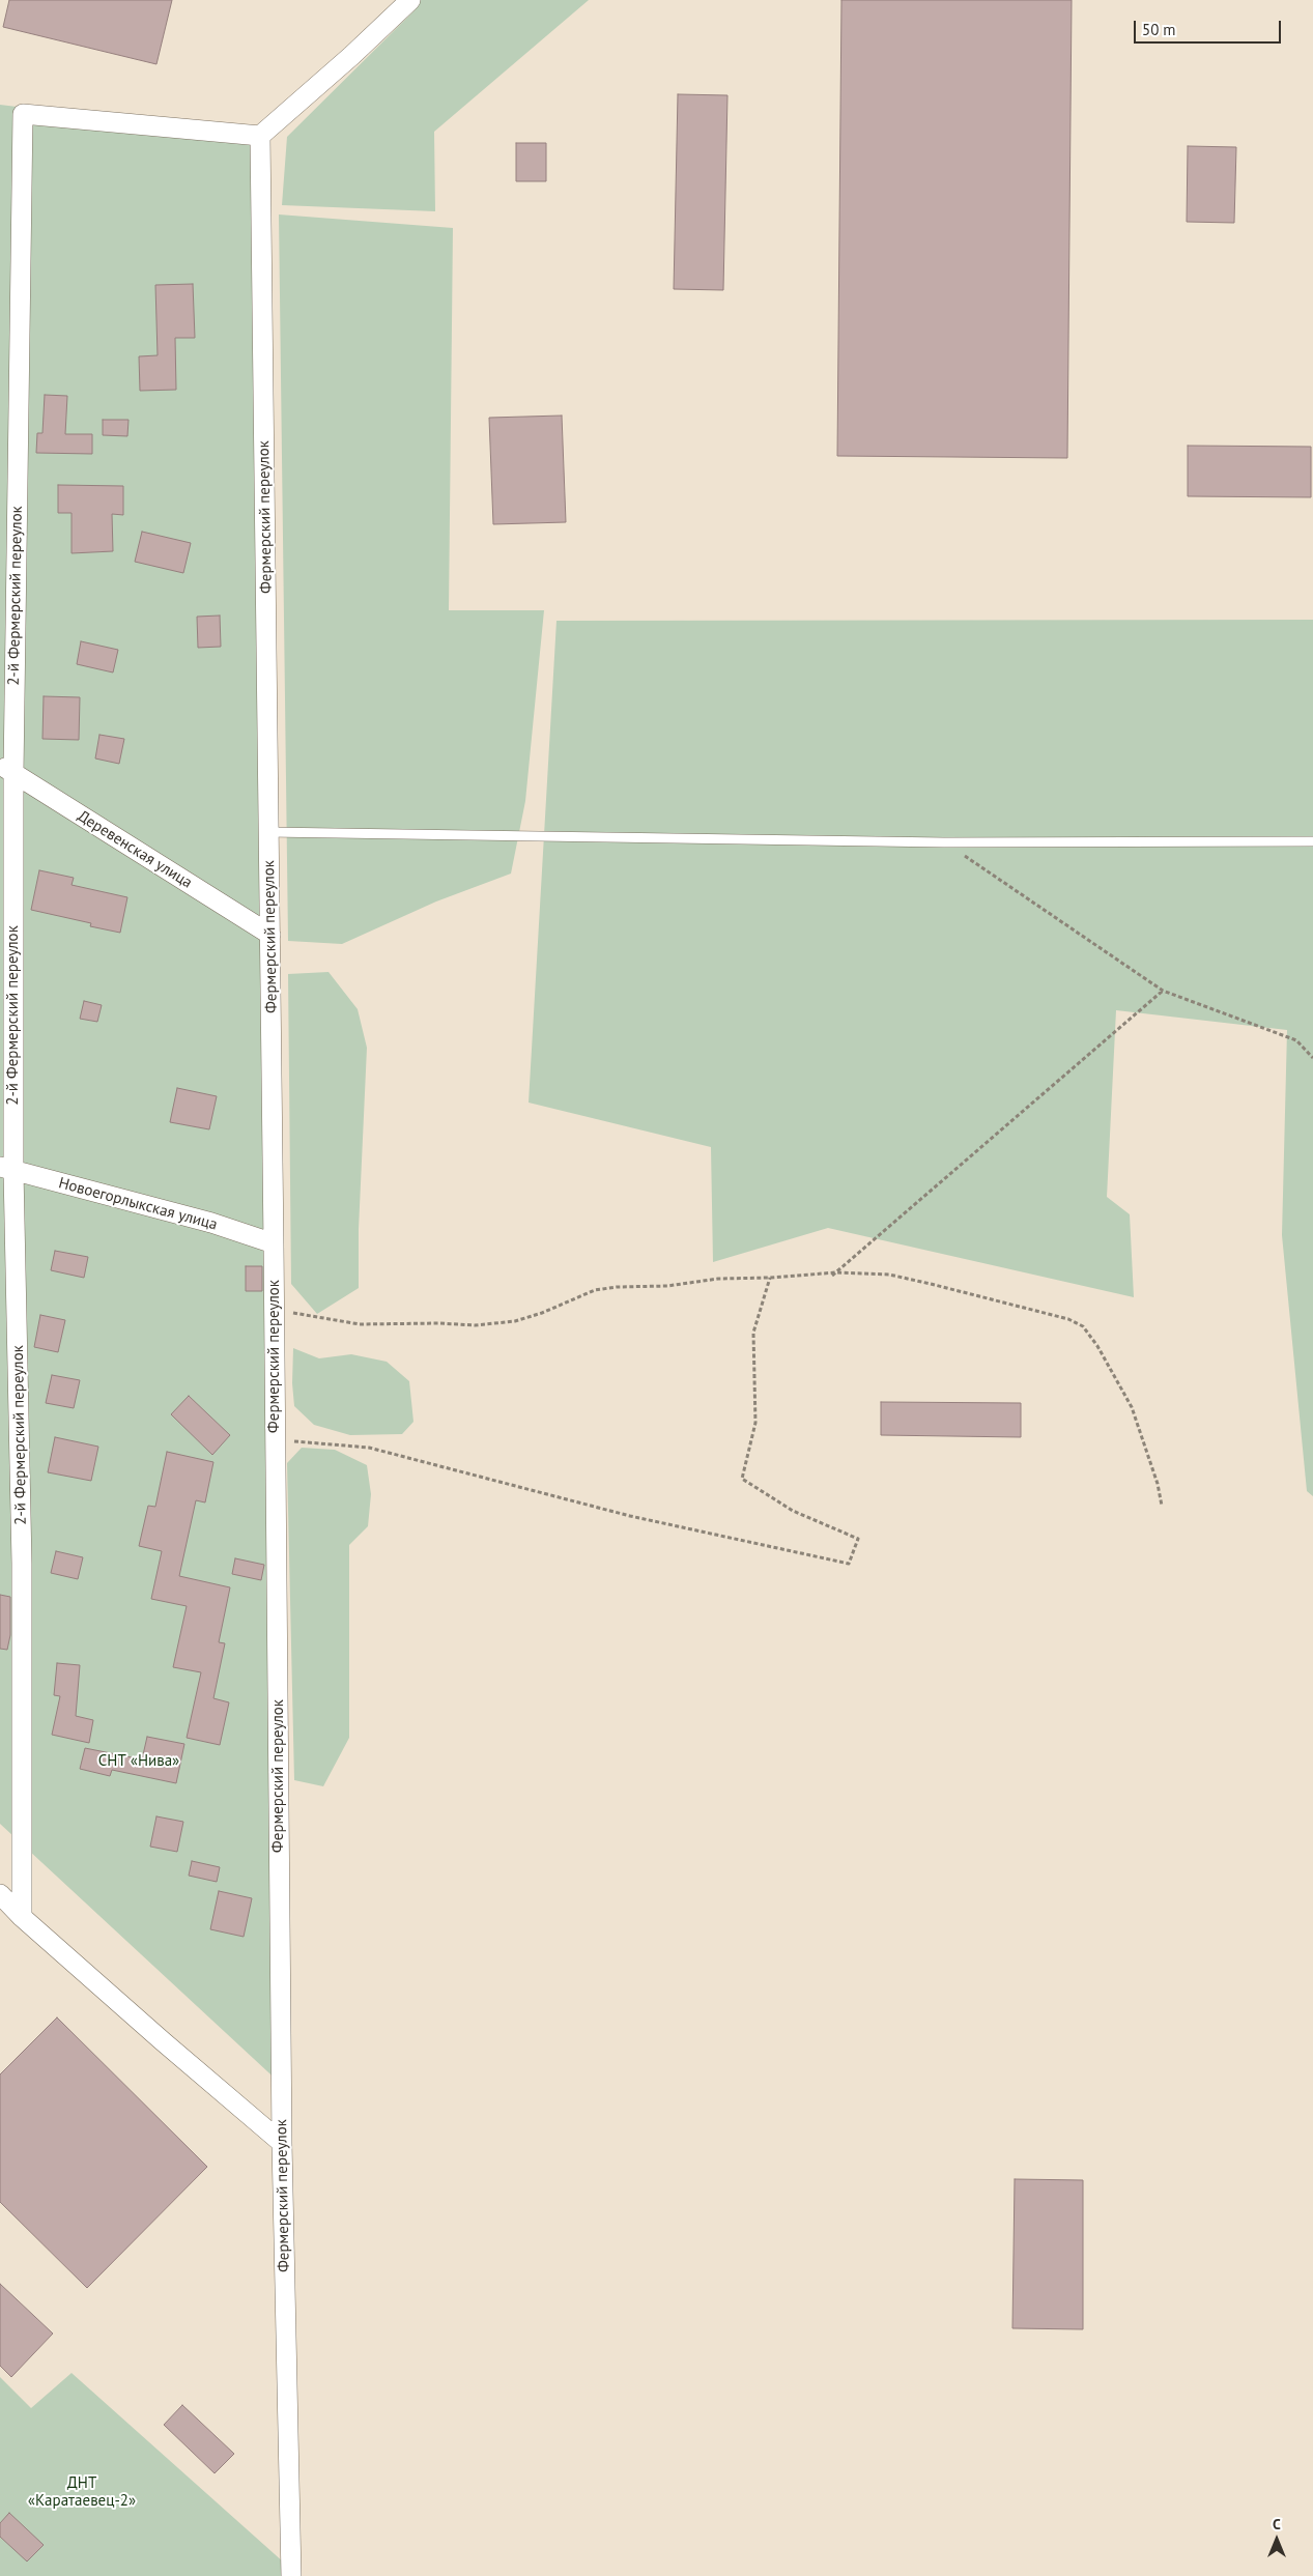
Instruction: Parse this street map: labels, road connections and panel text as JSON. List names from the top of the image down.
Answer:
{
  "streets": {
    "street": [
      "Фермерский переулок",
      "2-й Фермерский переулок",
      "Деревенская улица",
      "Новоегорлыкская улица"
    ]
  },
  "crossings": [
    ["Фермерский переулок", "2-й Фермерский переулок"],
    ["Фермерский переулок", "Деревенская улица"],
    ["Фермерский переулок", "Новоегорлыкская улица"],
    ["2-й Фермерский переулок", "Деревенская улица"],
    ["2-й Фермерский переулок", "Новоегорлыкская улица"]
  ],
  "parks": ["СНТ «Нива»", "ДНТ «Каратаевец-2»"],
  "scale_bar": "50 m",
  "north": "top"
}
